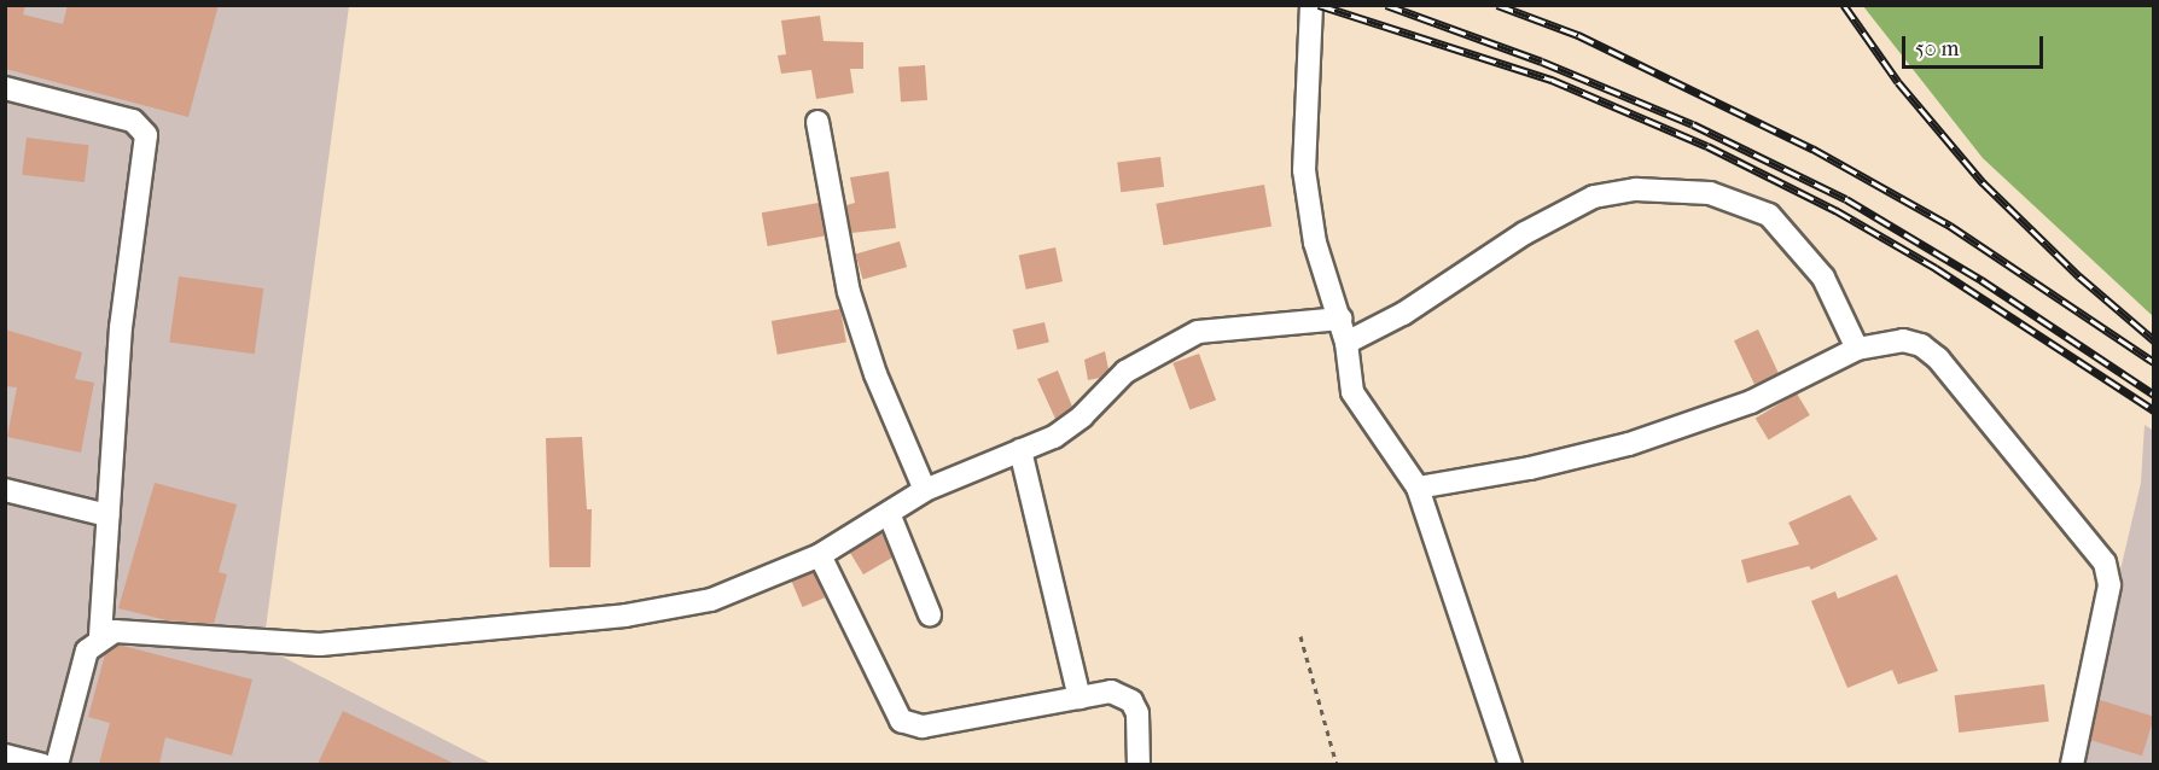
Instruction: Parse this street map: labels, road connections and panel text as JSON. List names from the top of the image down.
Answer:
{
  "scale_bar": "50 m"
}
